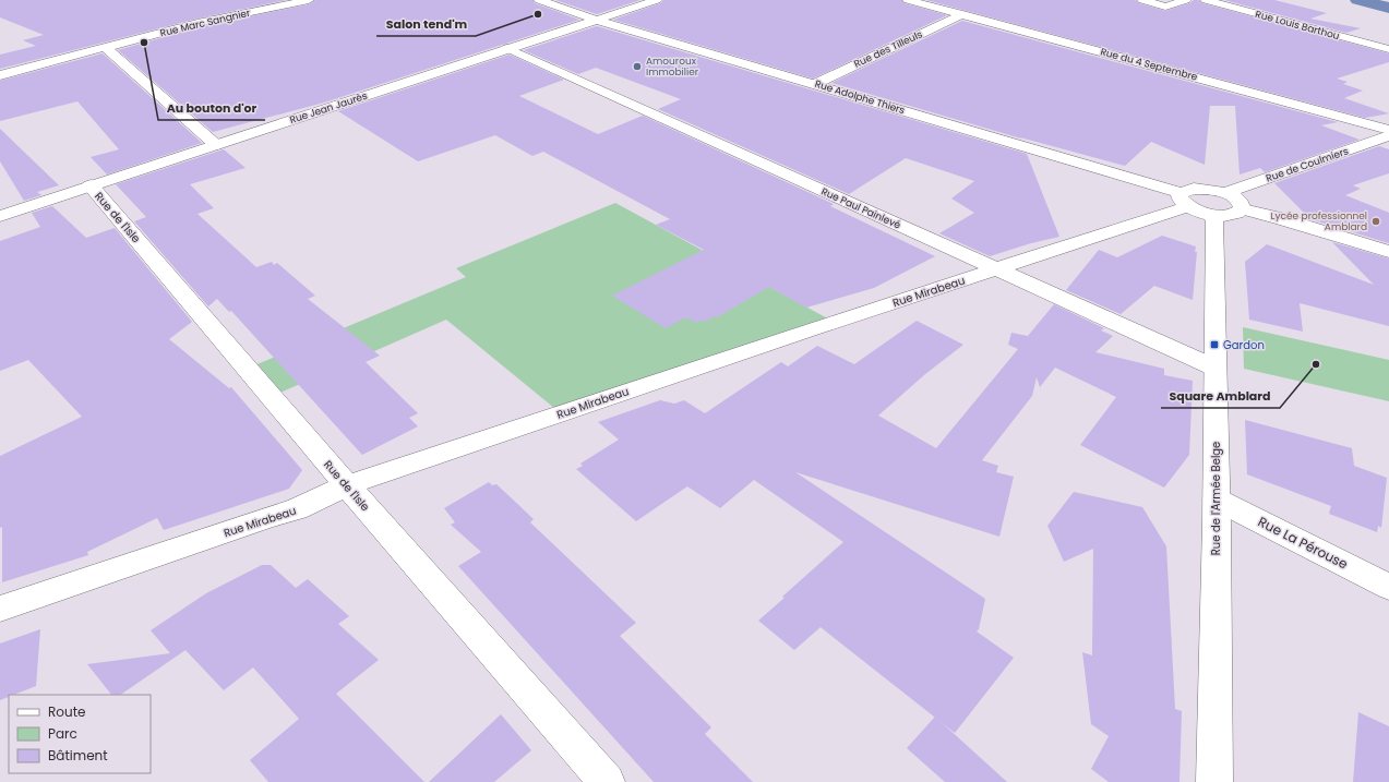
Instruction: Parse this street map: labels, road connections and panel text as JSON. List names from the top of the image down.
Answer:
{
  "streets": {
    "street": [
      "Rue Marc Sangnier",
      "Rue Louis Barthou",
      "Rue des Tilleuls",
      "Rue du 4 Septembre",
      "Rue Adolphe Thiers",
      "Rue Jean Jaurès",
      "Rue de Coulmiers",
      "Rue Paul Painlevé",
      "Rue de l'Isle",
      "Rue Mirabeau",
      "Rue de l'Armée Belge",
      "Rue La Pérouse"
    ]
  },
  "crossings": [
    ["Rue des Tilleuls", "Rue du 4 Septembre"],
    ["Rue des Tilleuls", "Rue Adolphe Thiers"],
    ["Rue Adolphe Thiers", "Rue Jean Jaurès"],
    ["Rue Adolphe Thiers", "Rue de Coulmiers"],
    ["Rue Adolphe Thiers", "Rue Mirabeau"],
    ["Rue Adolphe Thiers", "Rue de l'Armée Belge"],
    ["Rue Jean Jaurès", "Rue Paul Painlevé"],
    ["Rue Jean Jaurès", "Rue de l'Isle"],
    ["Rue de Coulmiers", "Rue Mirabeau"],
    ["Rue de Coulmiers", "Rue de l'Armée Belge"],
    ["Rue Paul Painlevé", "Rue Mirabeau"],
    ["Rue Paul Painlevé", "Rue de l'Armée Belge"],
    ["Rue de l'Isle", "Rue Mirabeau"],
    ["Rue Mirabeau", "Rue de l'Armée Belge"],
    ["Rue de l'Armée Belge", "Rue La Pérouse"]
  ],
  "places": {
    "other": [
      "Salon tend'm",
      "Au bouton d'or",
      "Amouroux Immobilier",
      "Lycée professionnel Amblard",
      "Square Amblard"
    ],
    "transit": ["Gardon"]
  },
  "legend": ["Route", "Parc", "Bâtiment"]
}
